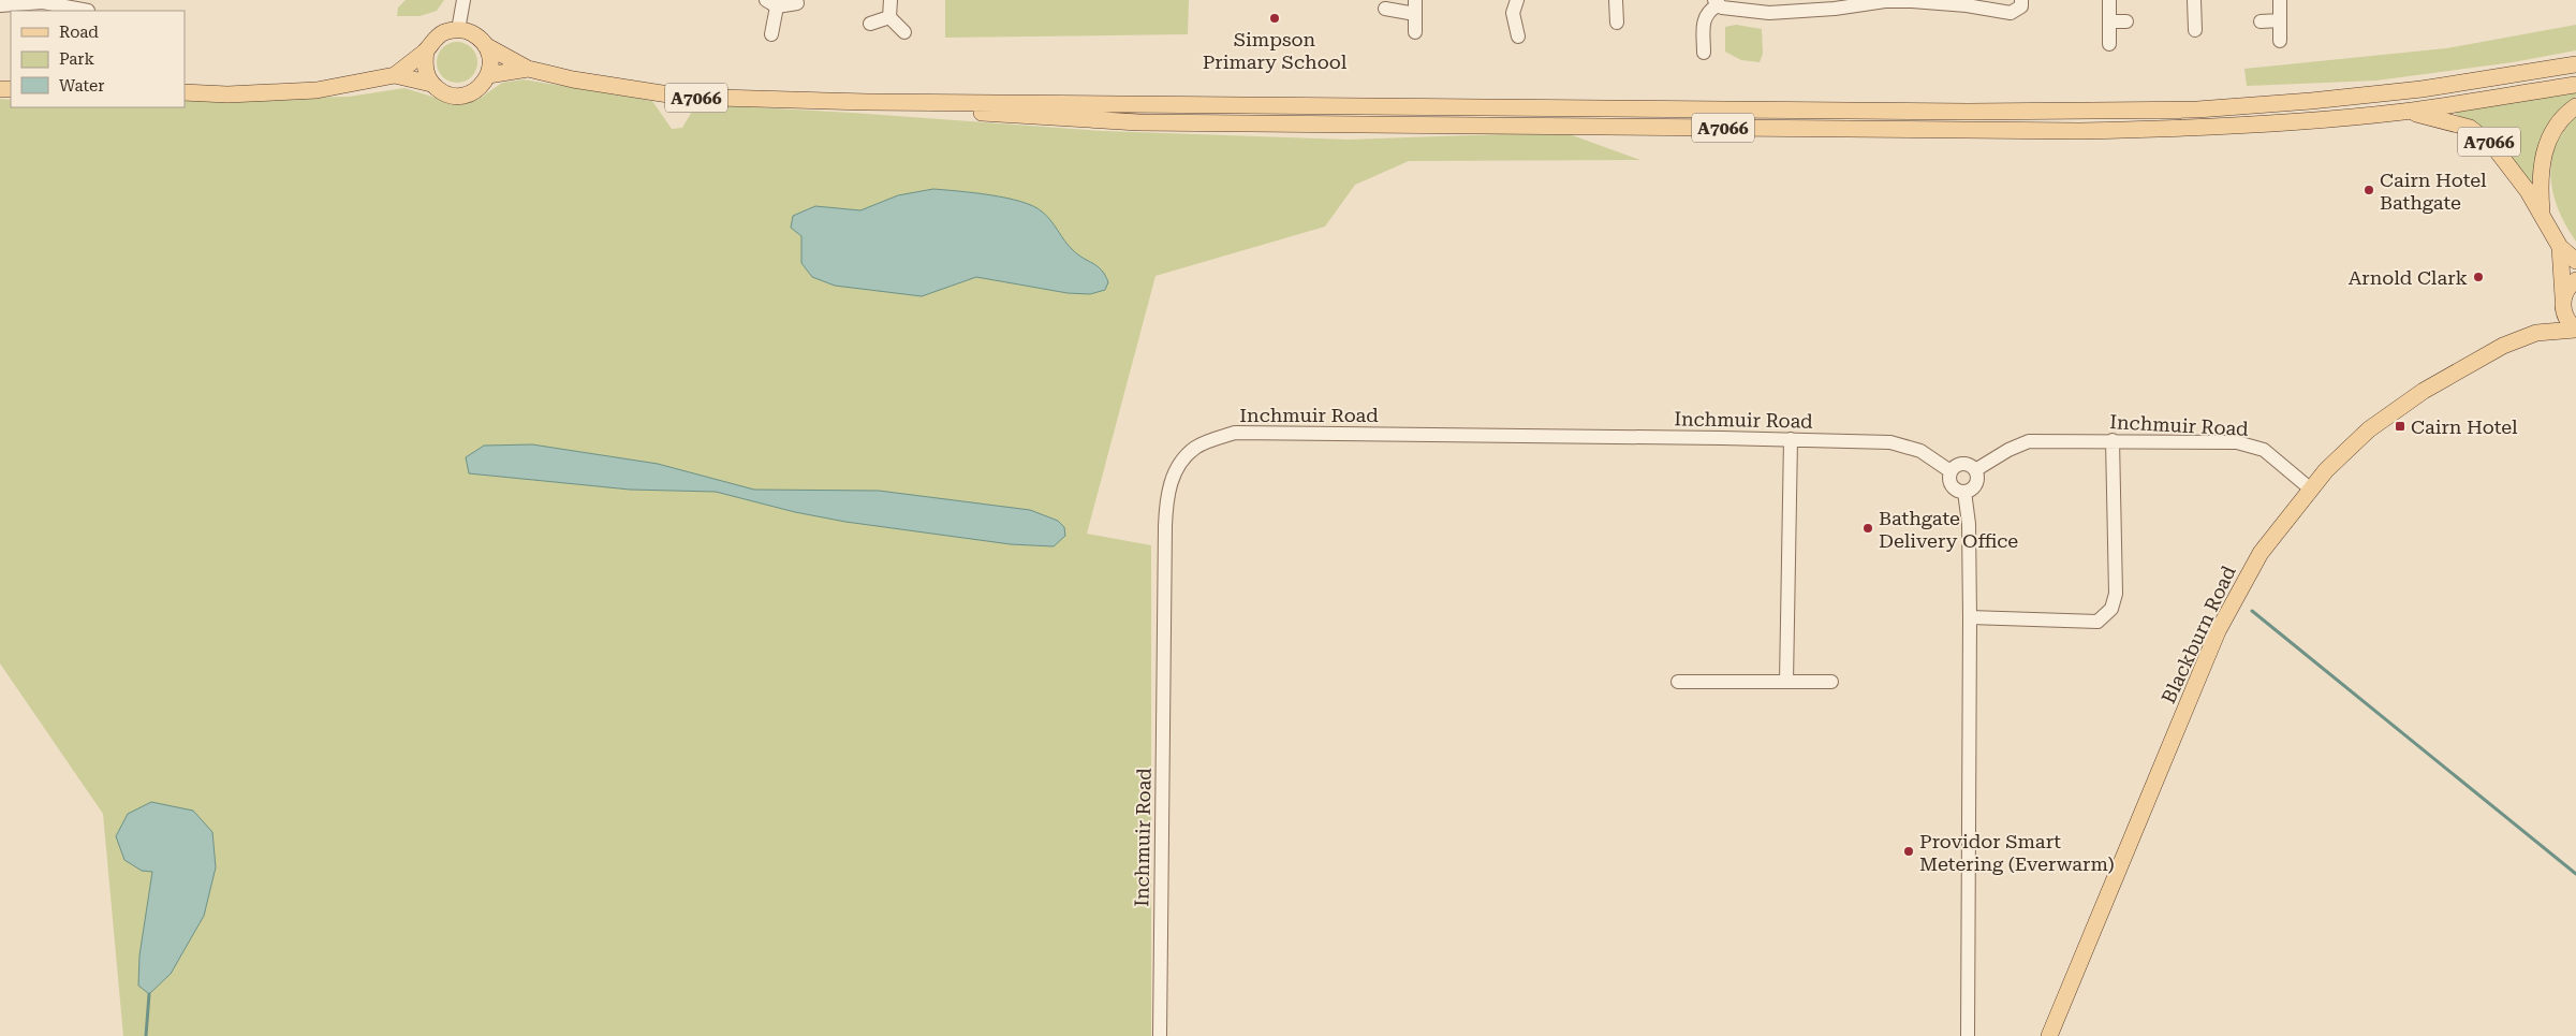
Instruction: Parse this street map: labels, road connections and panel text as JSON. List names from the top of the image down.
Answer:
{
  "streets": {
    "main road": ["A7066", "Blackburn Road"],
    "street": ["Inchmuir Road"]
  },
  "crossings": [
    ["A7066", "Blackburn Road"],
    ["Inchmuir Road", "Blackburn Road"]
  ],
  "places": {
    "other": [
      "Simpson Primary School",
      "Cairn Hotel Bathgate",
      "Arnold Clark",
      "Bathgate Delivery Office",
      "Providor Smart Metering (Everwarm)"
    ],
    "transit": ["Cairn Hotel"]
  },
  "legend": ["Road", "Park", "Water"]
}
